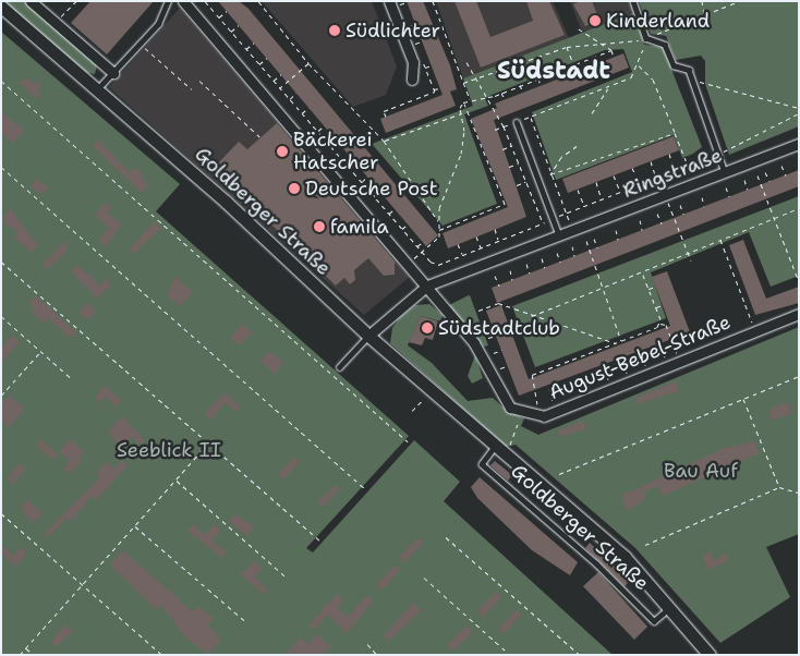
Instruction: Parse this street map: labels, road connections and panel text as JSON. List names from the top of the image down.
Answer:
{
  "streets": {
    "main road": ["Goldberger Straße"],
    "street": ["Ringstraße", "August-Bebel-Straße"]
  },
  "crossings": [
    ["Ringstraße", "Goldberger Straße"]
  ],
  "districts": ["Südstadt"],
  "parks": ["Seeblick II", "Bau Auf"],
  "places": [
    "Kinderland",
    "Südlichter",
    "Bäckerei Hatscher",
    "Deutsche Post",
    "famila",
    "Südstadtclub"
  ]
}
